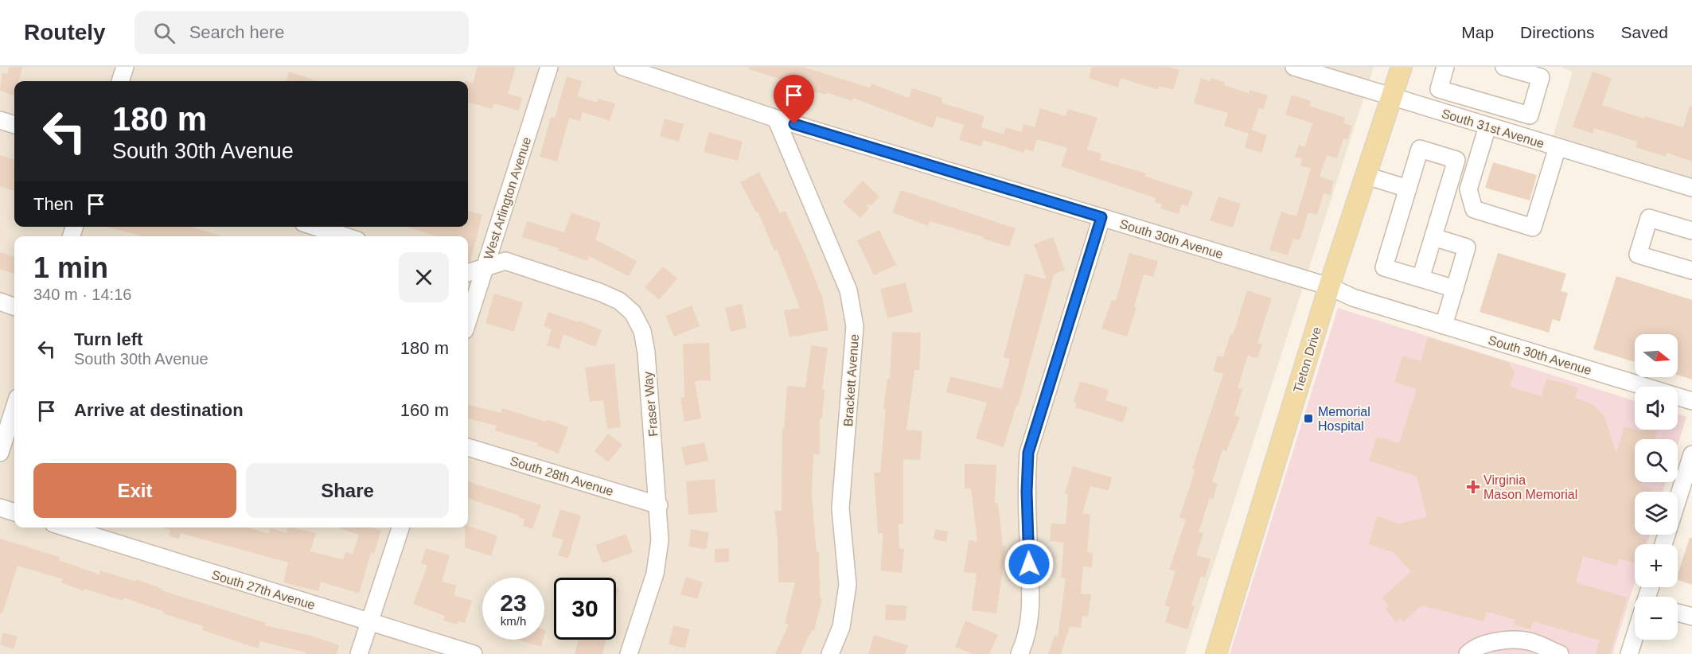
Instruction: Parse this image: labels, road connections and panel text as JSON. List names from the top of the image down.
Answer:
{
  "streets": {
    "main road": ["Tieton Drive"],
    "street": [
      "South 31st Avenue",
      "West Arlington Avenue",
      "South 30th Avenue",
      "Brackett Avenue",
      "Fraser Way",
      "South 28th Avenue",
      "South 27th Avenue"
    ]
  },
  "crossings": [
    ["South 31st Avenue", "Tieton Drive"],
    ["West Arlington Avenue", "Fraser Way"],
    ["South 30th Avenue", "Tieton Drive"],
    ["South 30th Avenue", "Brackett Avenue"],
    ["Fraser Way", "South 28th Avenue"]
  ],
  "places": {
    "transit": ["Memorial Hospital"],
    "health": ["Virginia Mason Memorial"]
  },
  "north": "right",
  "page": {
    "header": "Routely",
    "search": "Search here",
    "nav": ["Map", "Directions", "Saved"],
    "turn": ["180 m", "South 30th Avenue"],
    "then": "Then",
    "heading": ["1 min", "340 m · 14:16"],
    "list": [
      {
        "name": "Turn left",
        "note": "South 30th Avenue",
        "value": "180 m"
      },
      {
        "name": "Arrive at destination",
        "value": "160 m"
      }
    ],
    "map_buttons": ["+", "−"],
    "buttons": ["Exit", "Share"],
    "speed": "23 km/h",
    "limit": "30"
  }
}
